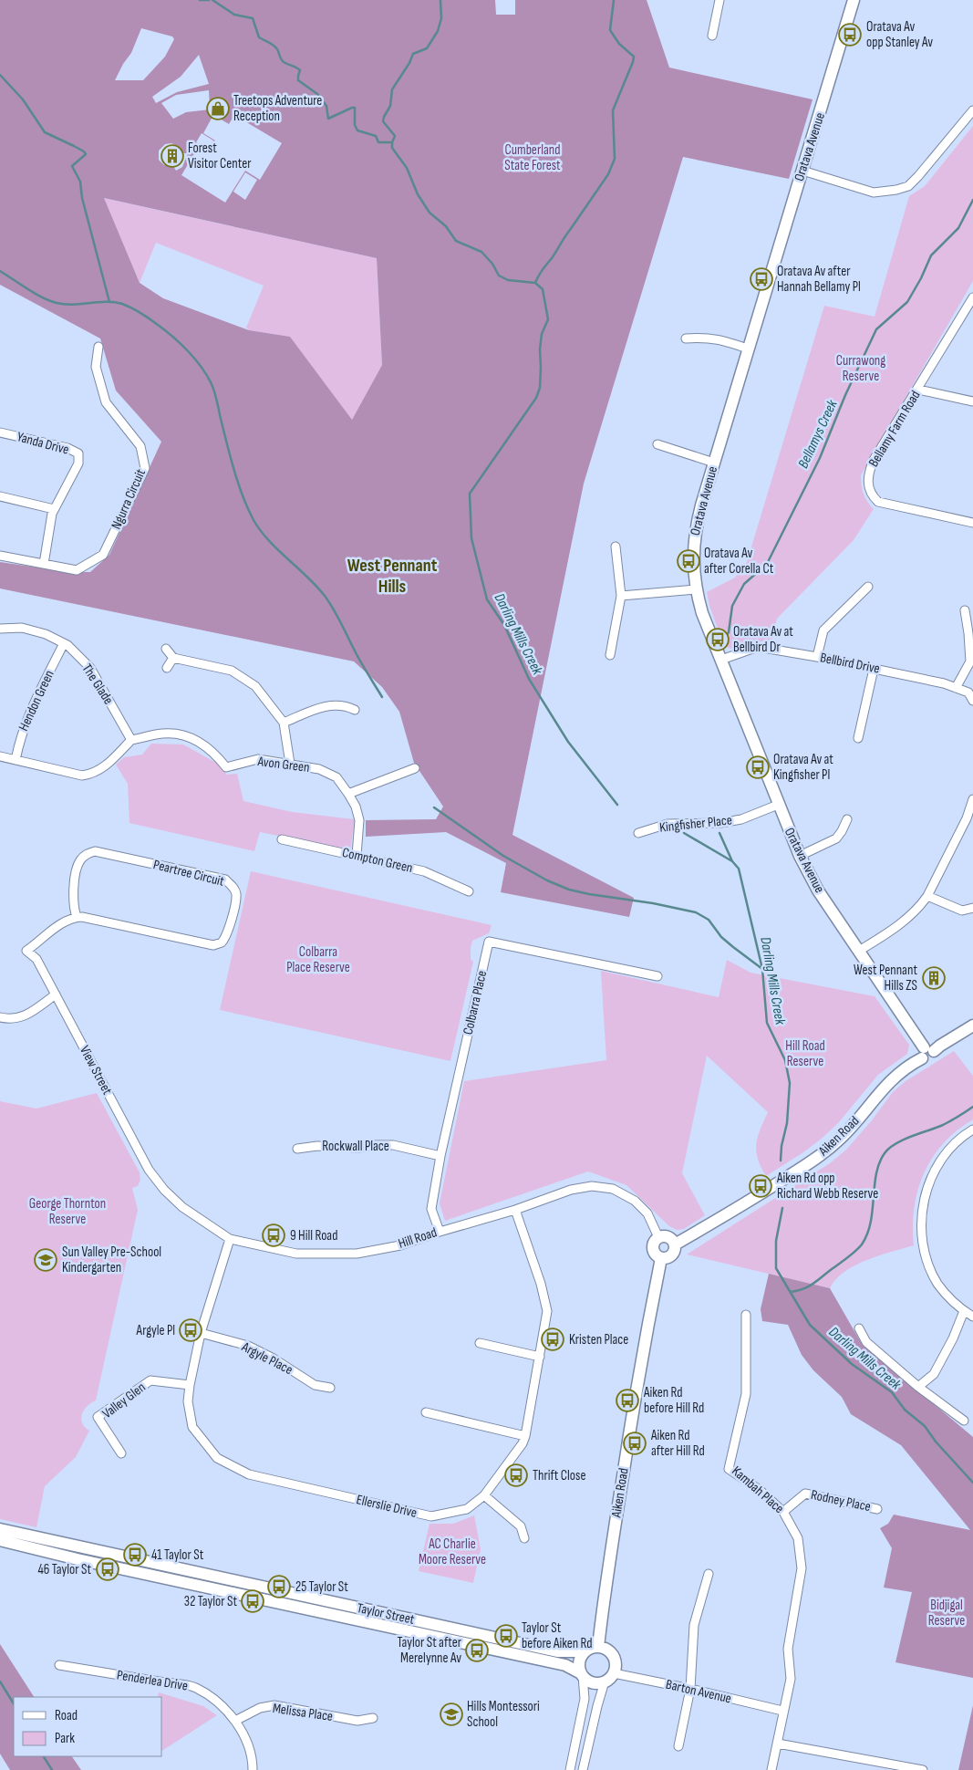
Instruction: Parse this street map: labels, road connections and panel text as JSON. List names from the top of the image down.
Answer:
{
  "streets": {
    "street": [
      "Oratava Avenue",
      "Bellamy Farm Road",
      "Yanda Drive",
      "Ngurra Circuit",
      "Bellbird Drive",
      "The Glade",
      "Hendon Green",
      "Avon Green",
      "Kingfisher Place",
      "Compton Green",
      "Peartree Circuit",
      "Colbarra Place",
      "View Street",
      "Aiken Road",
      "Rockwall Place",
      "Hill Road",
      "Argyle Place",
      "Valley Glen",
      "Kambah Place",
      "Rodney Place",
      "Ellerslie Drive",
      "Taylor Street",
      "Penderlea Drive",
      "Barton Avenue",
      "Melissa Place"
    ]
  },
  "crossings": [
    ["Oratava Avenue", "Bellbird Drive"],
    ["Oratava Avenue", "Kingfisher Place"],
    ["Oratava Avenue", "Aiken Road"],
    ["Yanda Drive", "Ngurra Circuit"],
    ["The Glade", "Hendon Green"],
    ["The Glade", "Avon Green"],
    ["Avon Green", "Compton Green"],
    ["Peartree Circuit", "View Street"],
    ["Colbarra Place", "Rockwall Place"],
    ["Colbarra Place", "Hill Road"],
    ["View Street", "Hill Road"],
    ["Aiken Road", "Hill Road"],
    ["Aiken Road", "Taylor Street"],
    ["Aiken Road", "Barton Avenue"],
    ["Hill Road", "Ellerslie Drive"],
    ["Argyle Place", "Ellerslie Drive"],
    ["Valley Glen", "Ellerslie Drive"],
    ["Kambah Place", "Rodney Place"],
    ["Kambah Place", "Barton Avenue"],
    ["Taylor Street", "Barton Avenue"],
    ["Penderlea Drive", "Melissa Place"]
  ],
  "districts": ["West Pennant Hills"],
  "water": ["Bellamys Creek", "Darling Mills Creek"],
  "parks": [
    "Cumberland State Forest",
    "Currawong Reserve",
    "Colbarra Place Reserve",
    "Hill Road Reserve",
    "George Thornton Reserve",
    "AC Charlie Moore Reserve",
    "Bidjigal Reserve"
  ],
  "places": {
    "bus stop": [
      "Oratava Av opp Stanley Av",
      "Oratava Av after Hannah Bellamy Pl",
      "Oratava Av after Corella Ct",
      "Oratava Av at Bellbird Dr",
      "Oratava Av at Kingfisher Pl",
      "Aiken Rd opp Richard Webb Reserve",
      "9 Hill Road",
      "Argyle Pl",
      "Kristen Place",
      "Aiken Rd before Hill Rd",
      "Aiken Rd after Hill Rd",
      "Thrift Close",
      "41 Taylor St",
      "46 Taylor St",
      "25 Taylor St",
      "32 Taylor St",
      "Taylor St before Aiken Rd",
      "Taylor St after Merelynne Av"
    ],
    "shop": ["Treetops Adventure Reception"],
    "building": ["Forest Visitor Center", "West Pennant Hills ZS"],
    "school or university": ["Sun Valley Pre-School Kindergarten", "Hills Montessori School"]
  },
  "legend": ["Road", "Park"]
}
